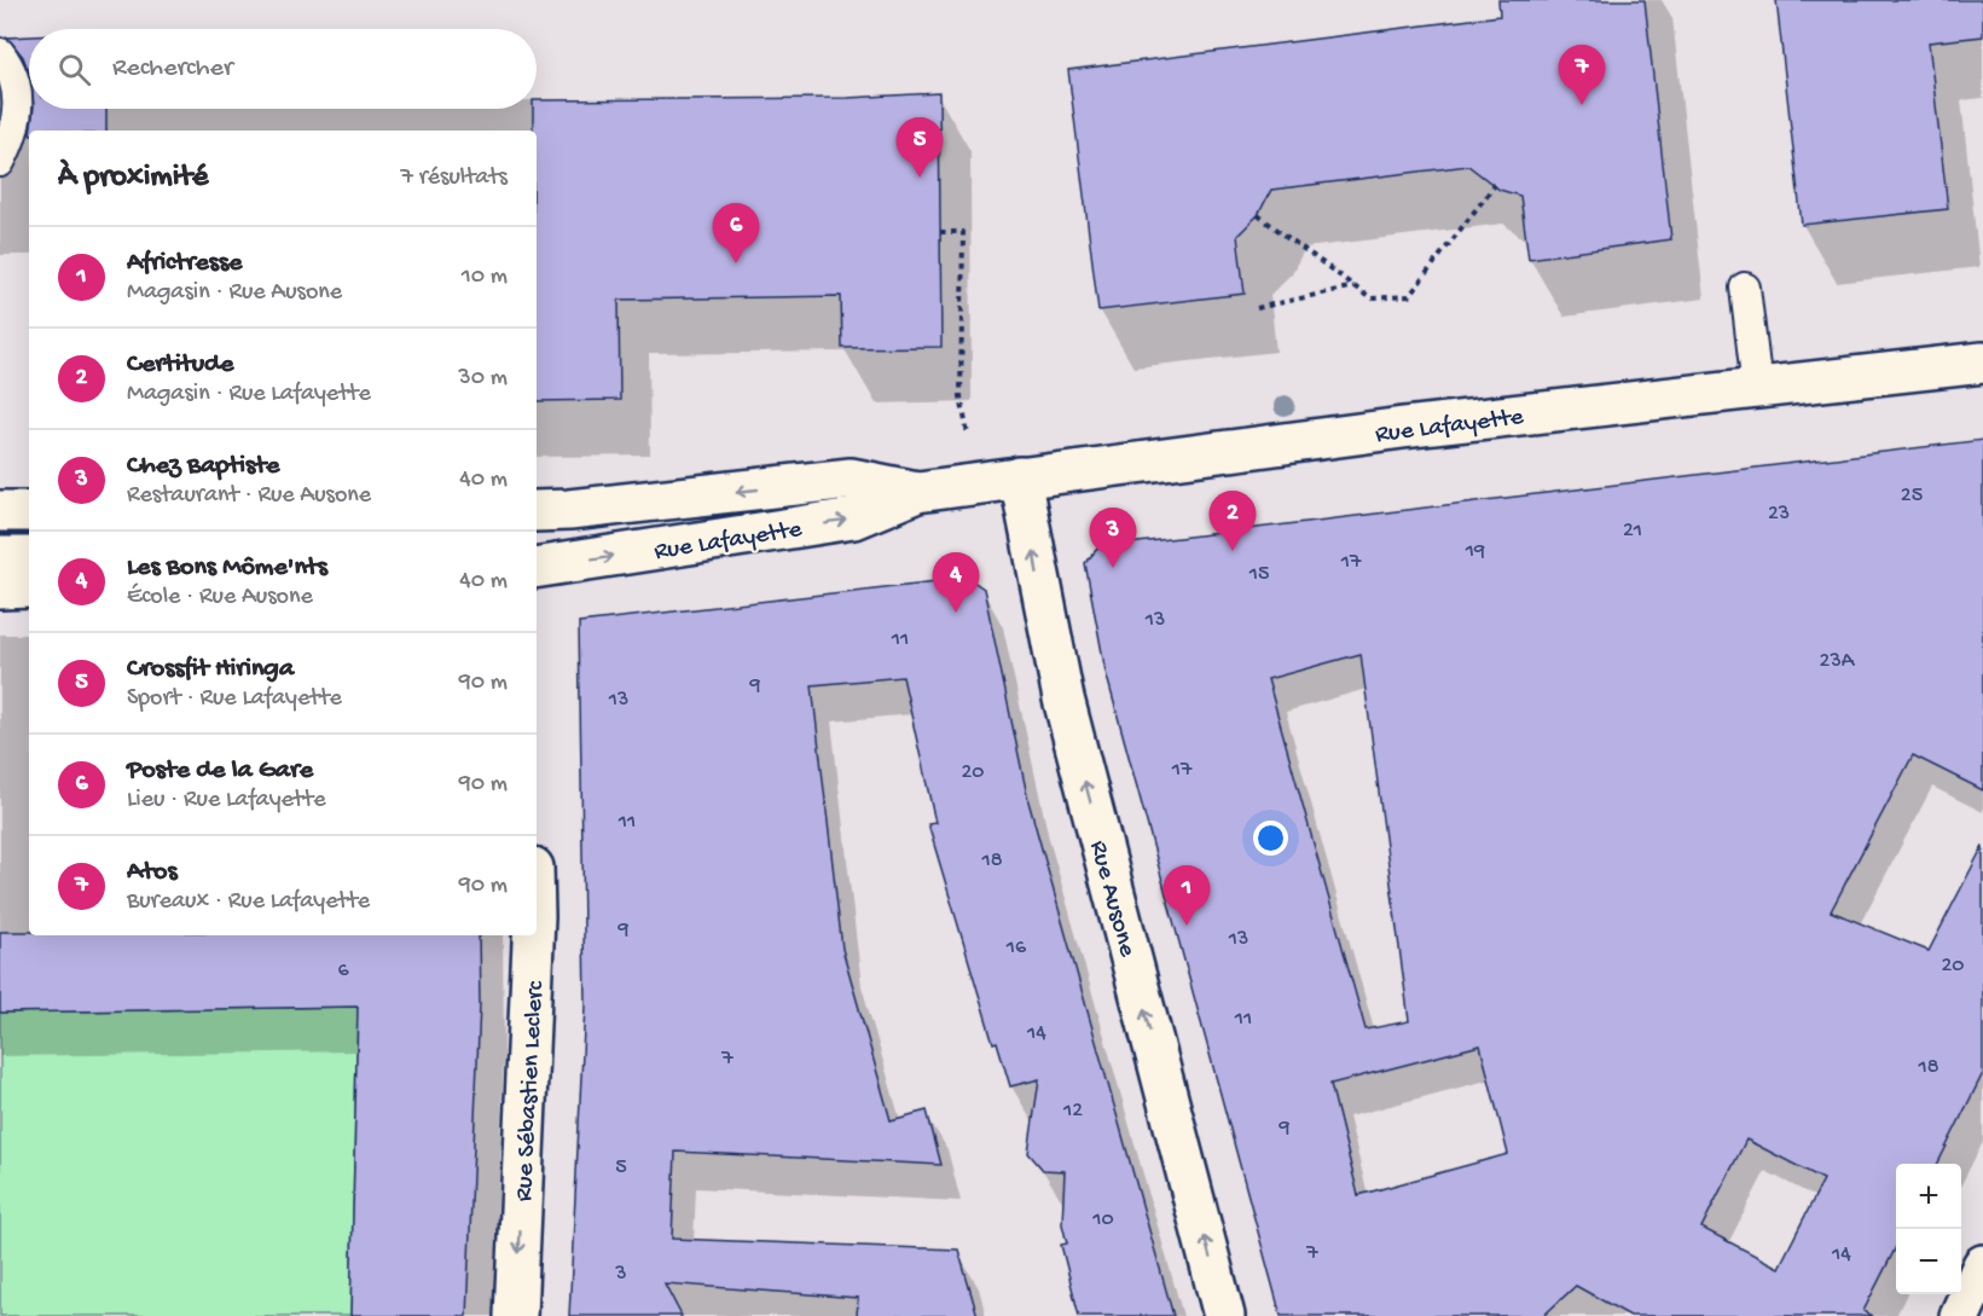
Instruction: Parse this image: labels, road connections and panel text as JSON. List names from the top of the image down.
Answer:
{
  "streets": {
    "main road": ["Rue Lafayette", "Rue Ausone", "Rue Sébastien Leclerc"]
  },
  "crossings": [
    ["Rue Lafayette", "Rue Ausone"]
  ],
  "one_way": ["Rue Ausone", "Rue Sébastien Leclerc"],
  "house_numbers": [
    "25",
    "23",
    "21",
    "19",
    "17",
    "15",
    "13",
    "11",
    "23A",
    "9",
    "13",
    "17",
    "20",
    "11",
    "18",
    "9",
    "13",
    "16",
    "20",
    "6",
    "11",
    "14",
    "7",
    "18",
    "12",
    "9",
    "5",
    "10",
    "7",
    "14",
    "3"
  ],
  "page": {
    "search": "Rechercher",
    "pins": [
      "7",
      "5",
      "6",
      "2",
      "3",
      "4",
      "1"
    ],
    "heading": ["À proximité", "7 résultats"],
    "list": [
      {
        "mark": "1",
        "name": "Africtresse",
        "note": "Magasin · Rue Ausone",
        "value": "10 m"
      },
      {
        "mark": "2",
        "name": "Certitude",
        "note": "Magasin · Rue Lafayette",
        "value": "30 m"
      },
      {
        "mark": "3",
        "name": "Chez Baptiste",
        "note": "Restaurant · Rue Ausone",
        "value": "40 m"
      },
      {
        "mark": "4",
        "name": "Les Bons Môme'nts",
        "note": "École · Rue Ausone",
        "value": "40 m"
      },
      {
        "mark": "5",
        "name": "Crossfit Hiringa",
        "note": "Sport · Rue Lafayette",
        "value": "90 m"
      },
      {
        "mark": "6",
        "name": "Poste de la Gare",
        "note": "Lieu · Rue Lafayette",
        "value": "90 m"
      },
      {
        "mark": "7",
        "name": "Atos",
        "note": "Bureaux · Rue Lafayette",
        "value": "90 m"
      }
    ],
    "map_buttons": ["+", "−"]
  }
}
